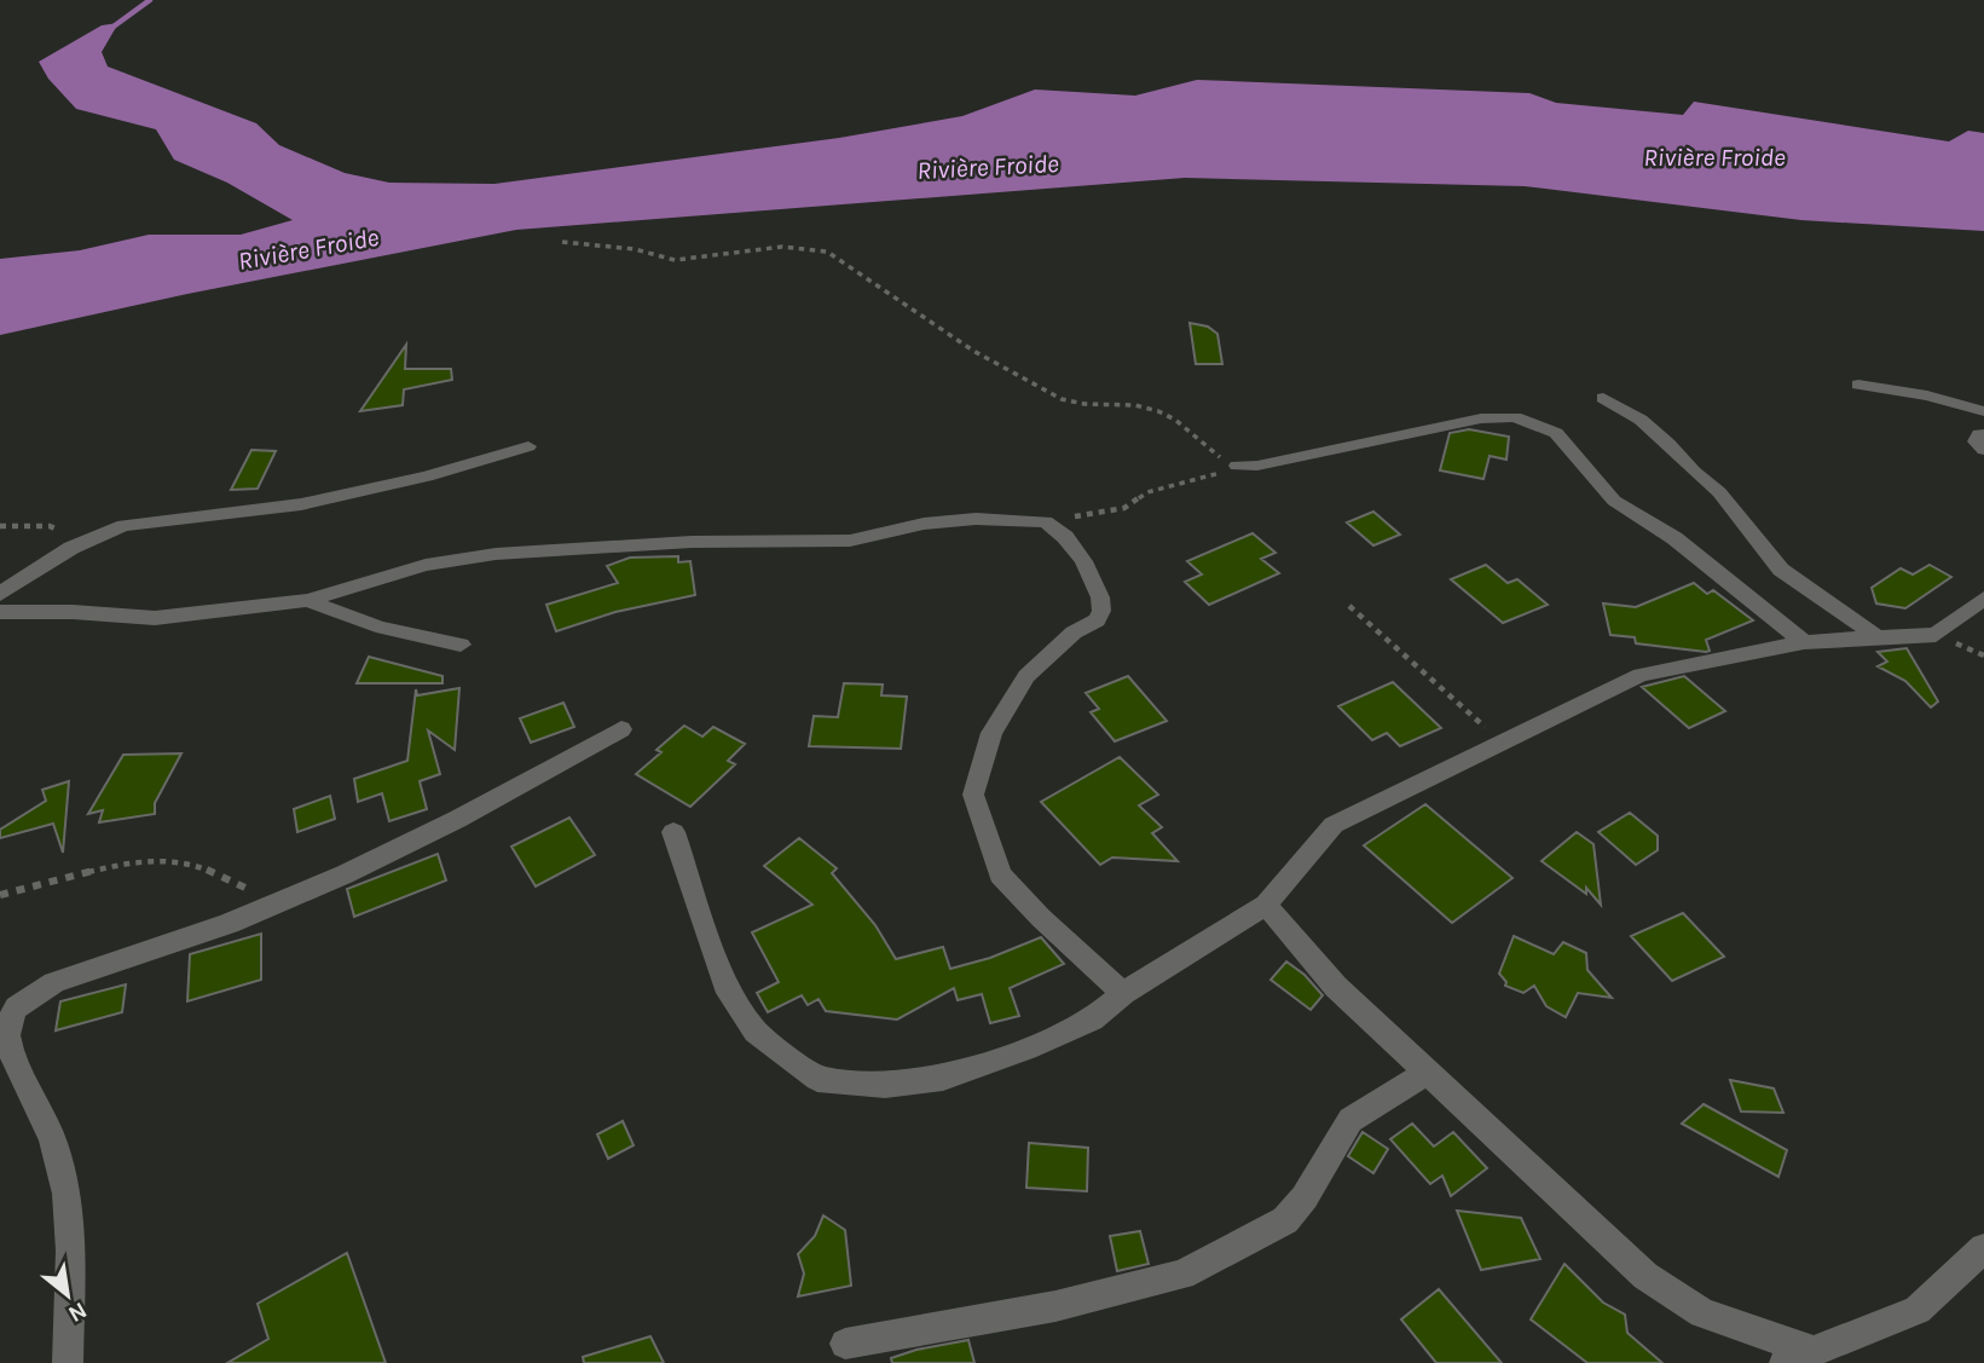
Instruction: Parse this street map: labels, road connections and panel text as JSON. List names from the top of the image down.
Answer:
{
  "water": ["Rivière Froide"],
  "north": "bottom right"
}
